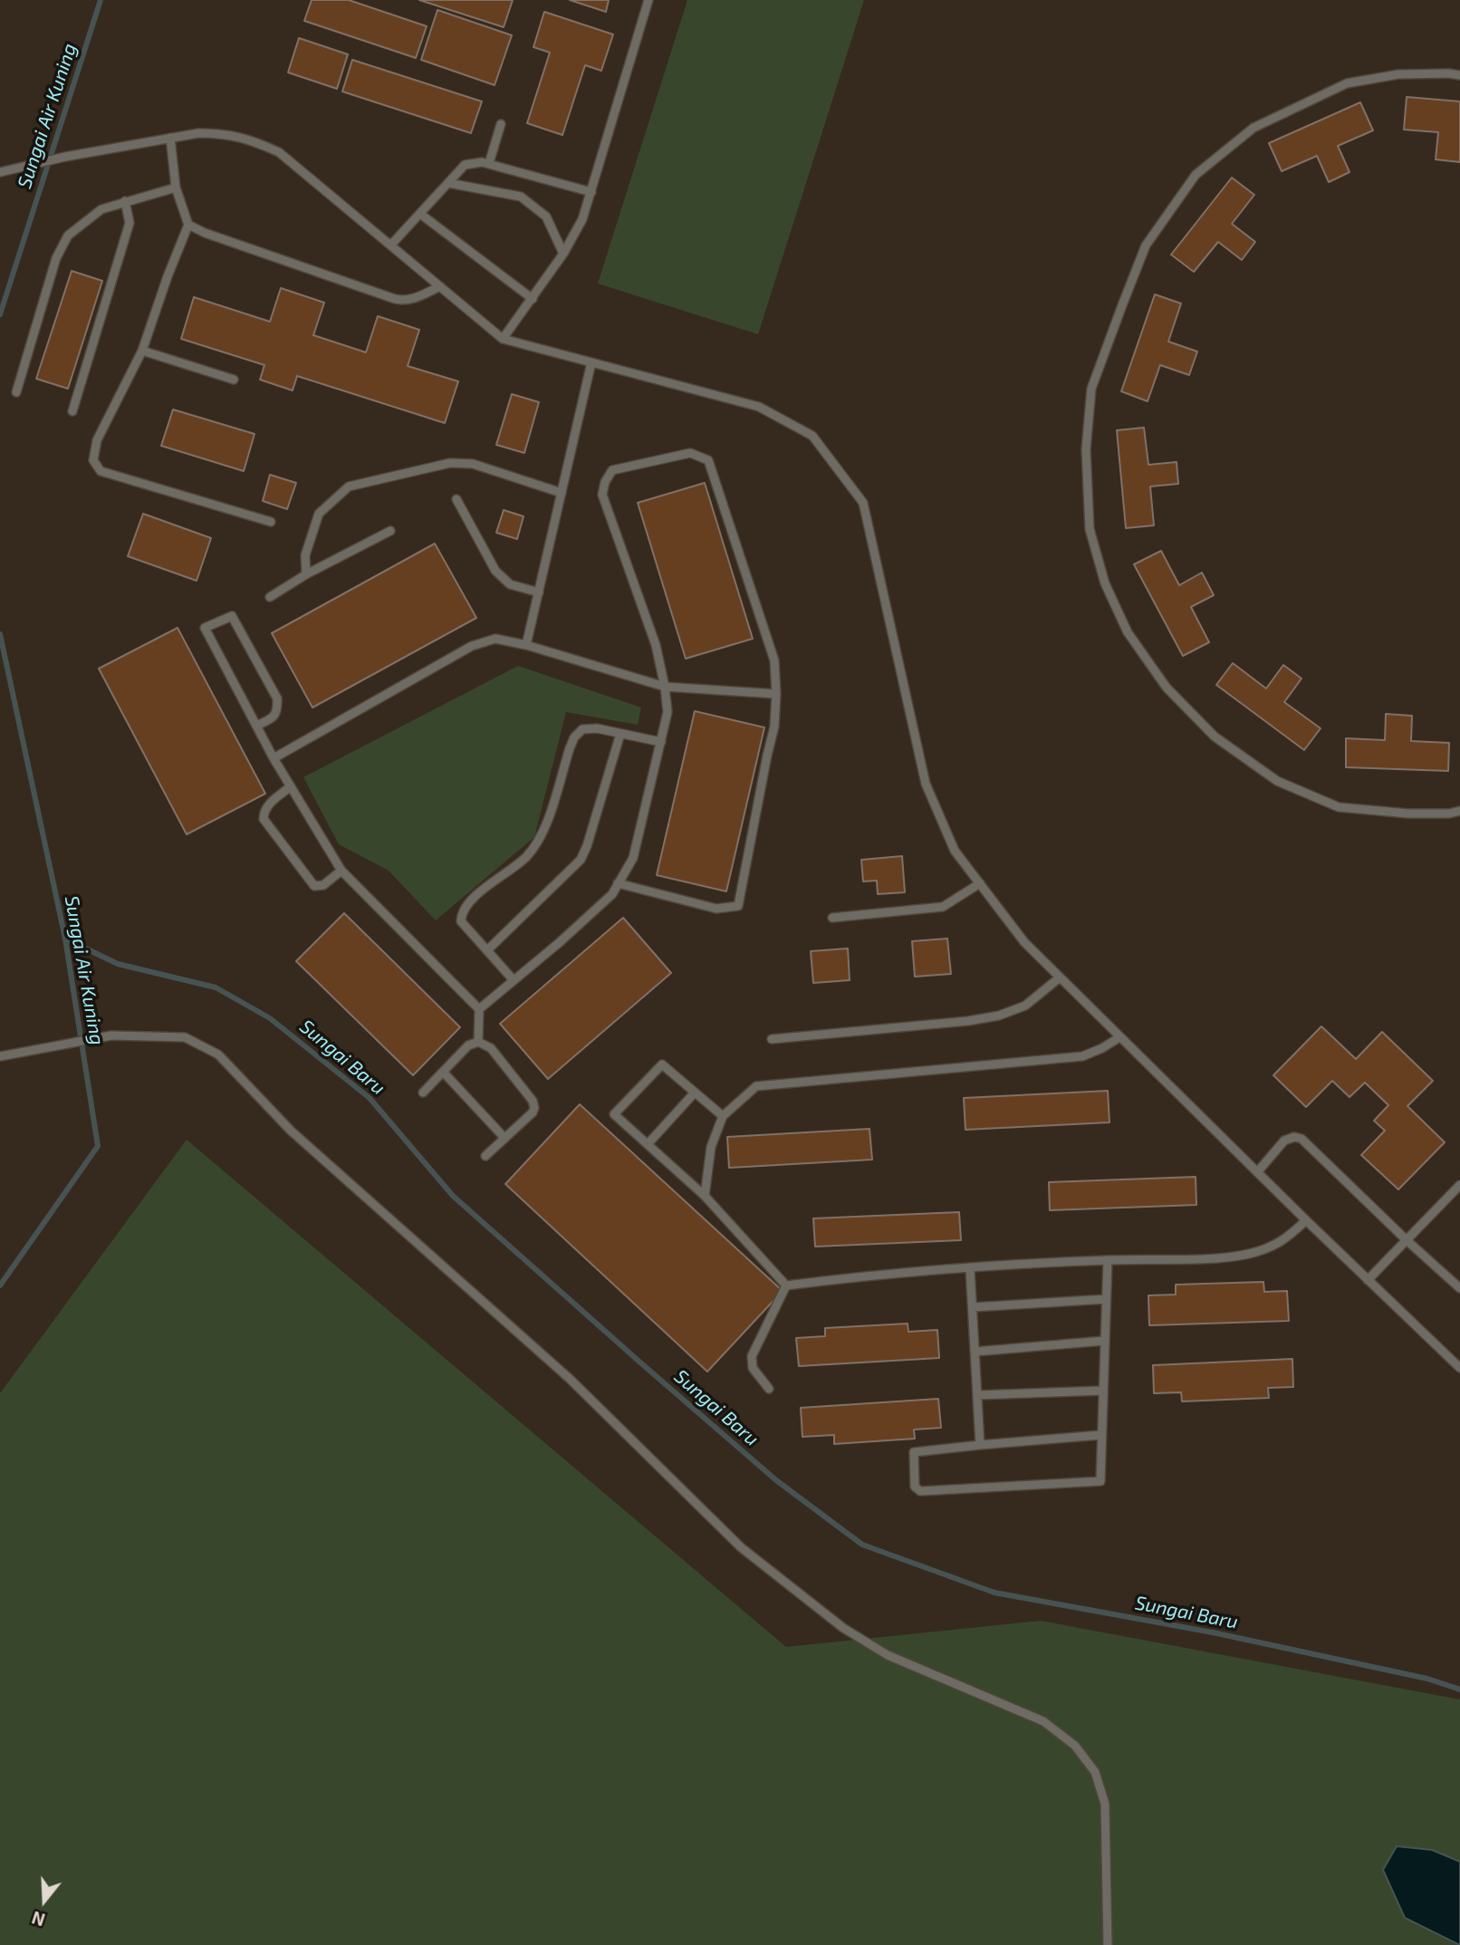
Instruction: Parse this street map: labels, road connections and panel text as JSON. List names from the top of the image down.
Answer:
{
  "water": ["Sungai Air Kuning", "Sungai Baru"],
  "north": "bottom"
}
